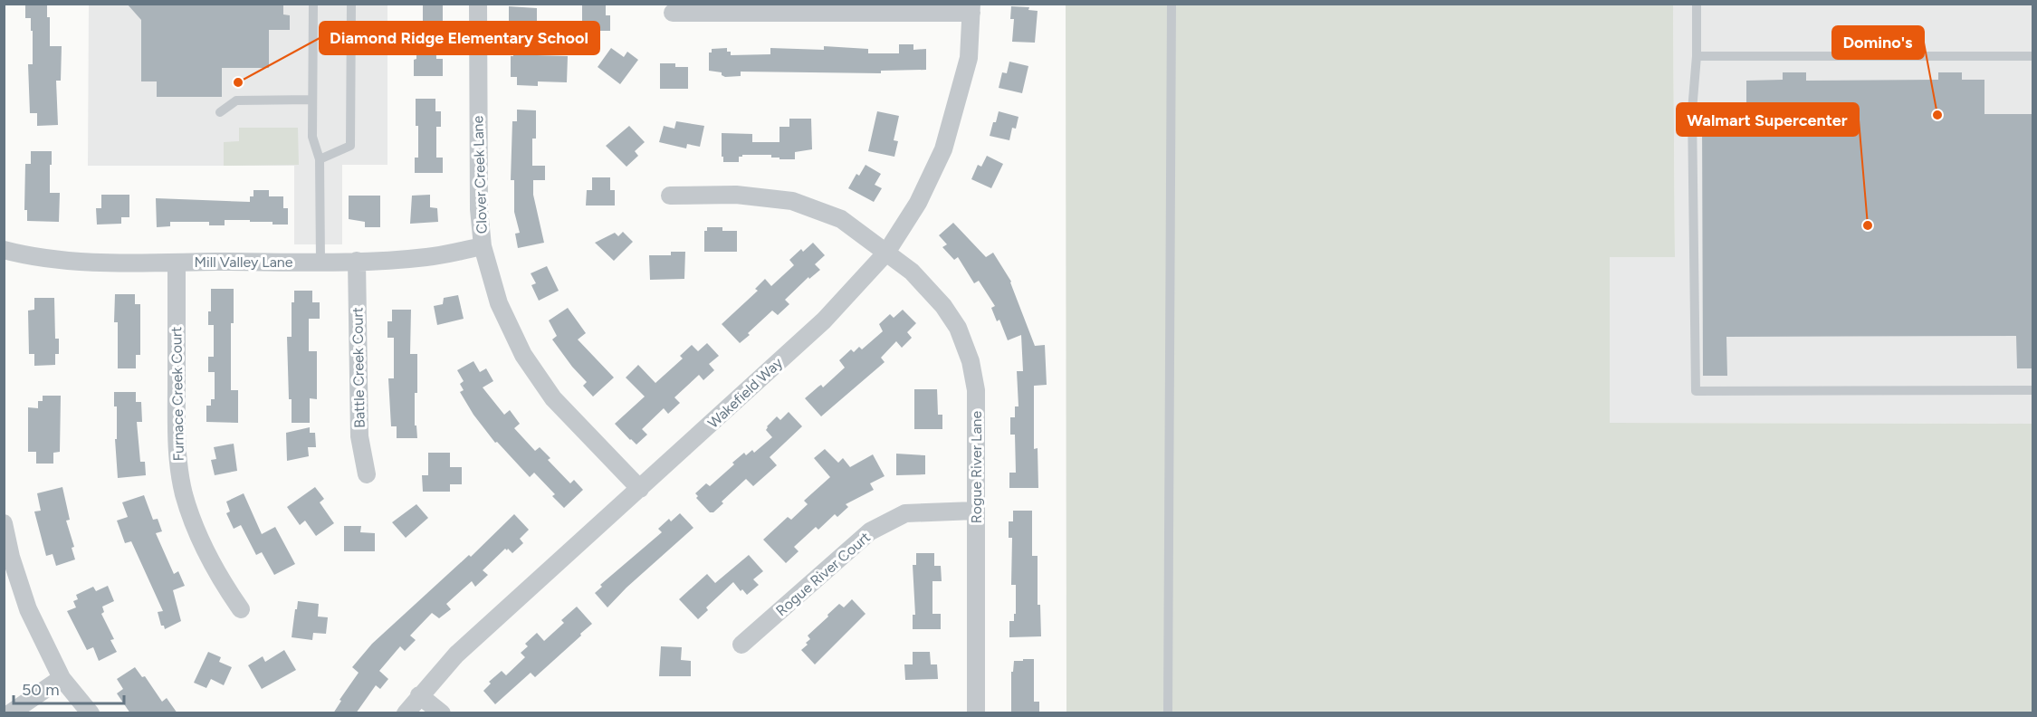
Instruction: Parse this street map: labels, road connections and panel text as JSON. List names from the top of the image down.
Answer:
{
  "streets": {
    "street": [
      "Clover Creek Lane",
      "Mill Valley Lane",
      "Battle Creek Court",
      "Wakefield Way",
      "Furnace Creek Court",
      "Rogue River Lane",
      "Rogue River Court"
    ]
  },
  "crossings": [
    ["Clover Creek Lane", "Mill Valley Lane"],
    ["Clover Creek Lane", "Wakefield Way"],
    ["Mill Valley Lane", "Battle Creek Court"],
    ["Mill Valley Lane", "Furnace Creek Court"],
    ["Wakefield Way", "Rogue River Lane"],
    ["Rogue River Lane", "Rogue River Court"]
  ],
  "places": ["Diamond Ridge Elementary School", "Domino's", "Walmart Supercenter"],
  "scale_bar": "50 m"
}
